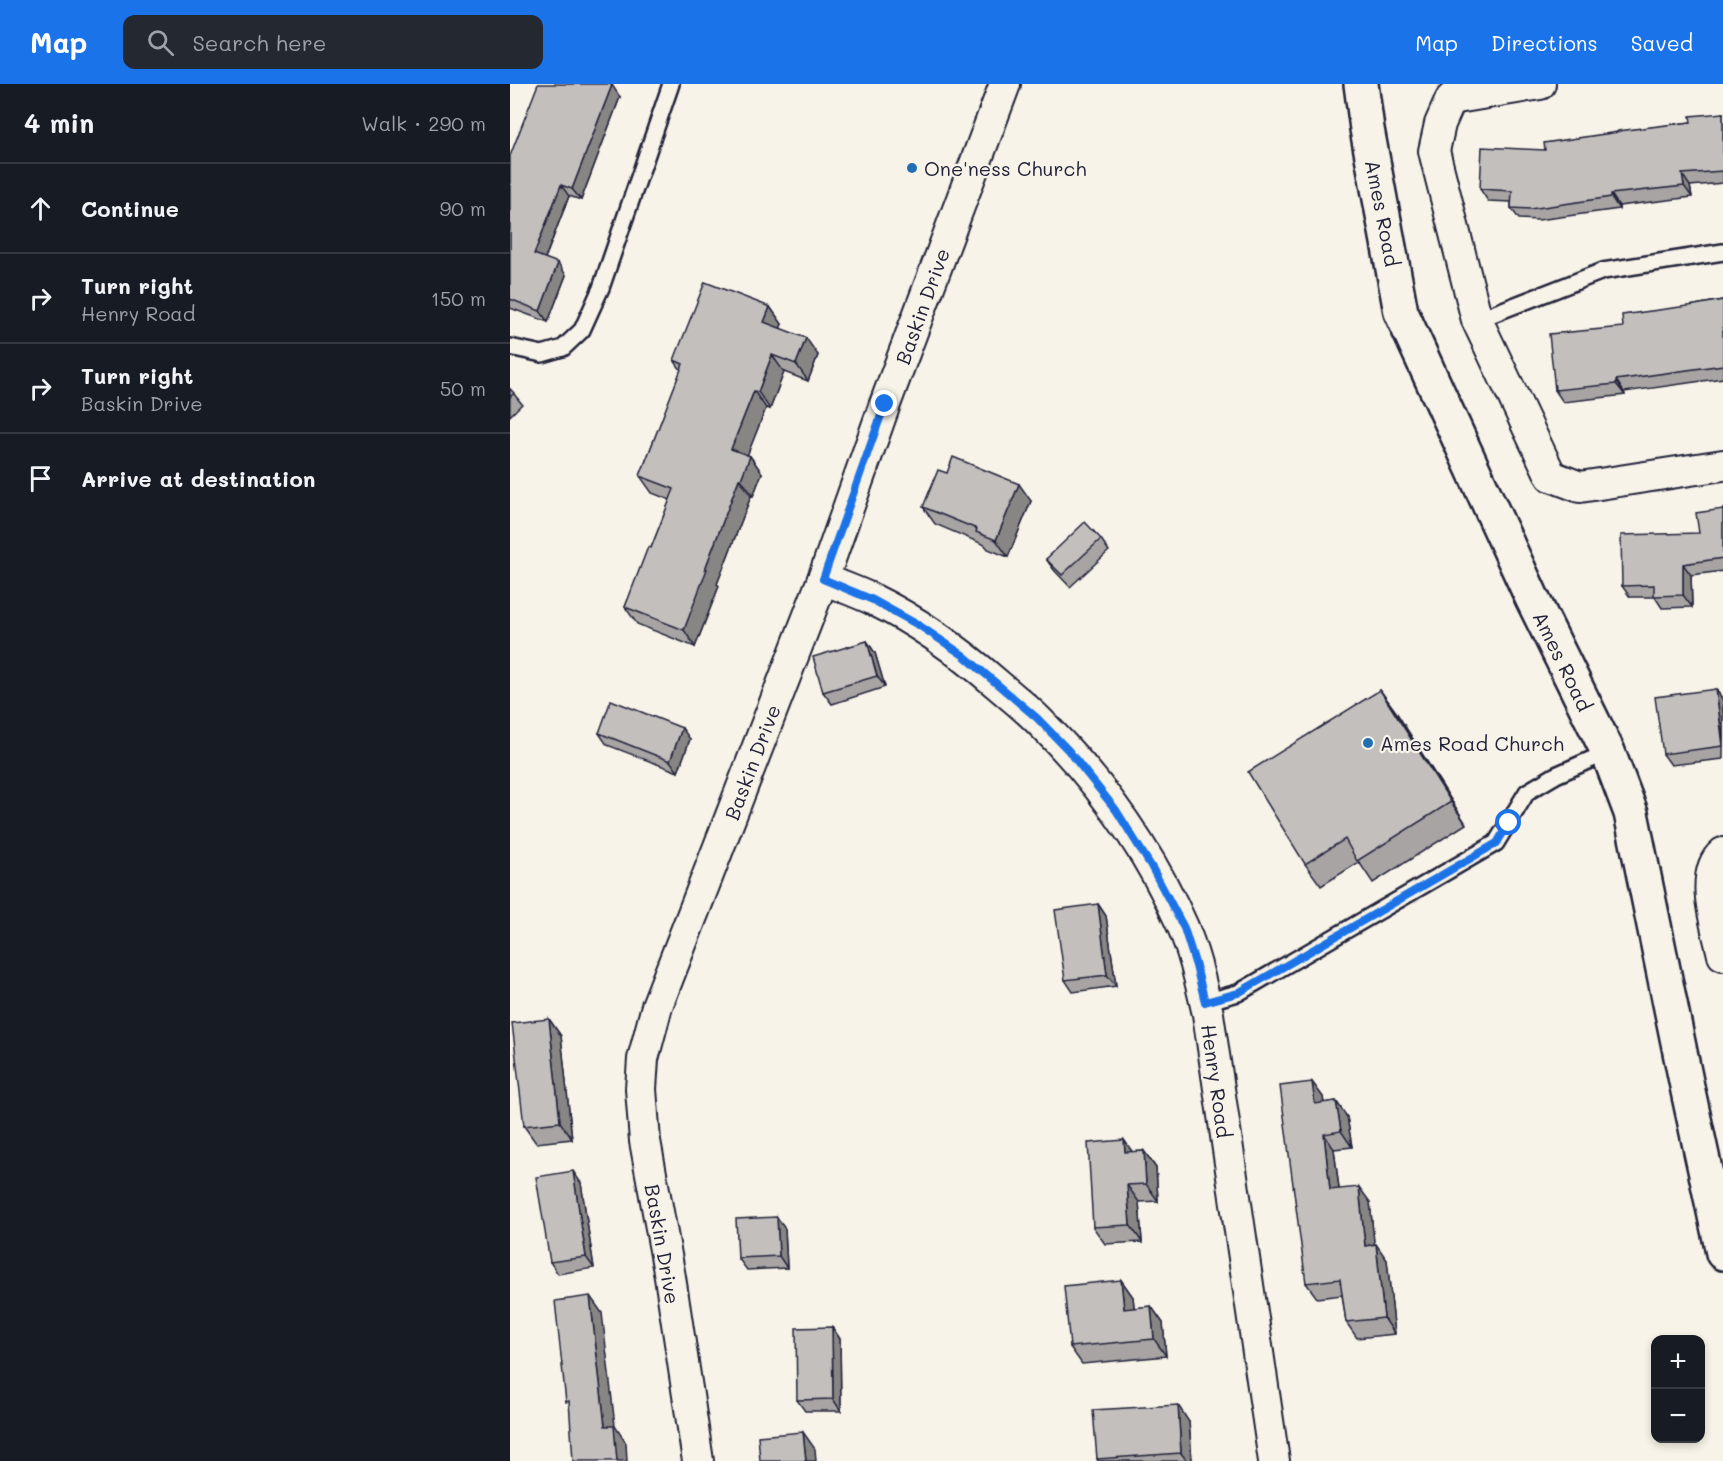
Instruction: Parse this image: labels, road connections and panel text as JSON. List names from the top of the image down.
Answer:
{
  "streets": {
    "street": ["Ames Road", "Baskin Drive", "Henry Road"]
  },
  "crossings": [
    ["Baskin Drive", "Henry Road"]
  ],
  "places": ["One'ness Church", "Ames Road Church"],
  "page": {
    "header": "Map",
    "search": "Search here",
    "nav": ["Map", "Directions", "Saved"],
    "heading": ["4 min", "Walk · 290 m"],
    "list": [
      ["Continue", "90 m"],
      ["Turn right", "Henry Road", "150 m"],
      ["Turn right", "Baskin Drive", "50 m"],
      "Arrive at destination"
    ],
    "map_buttons": ["+", "−"]
  }
}
